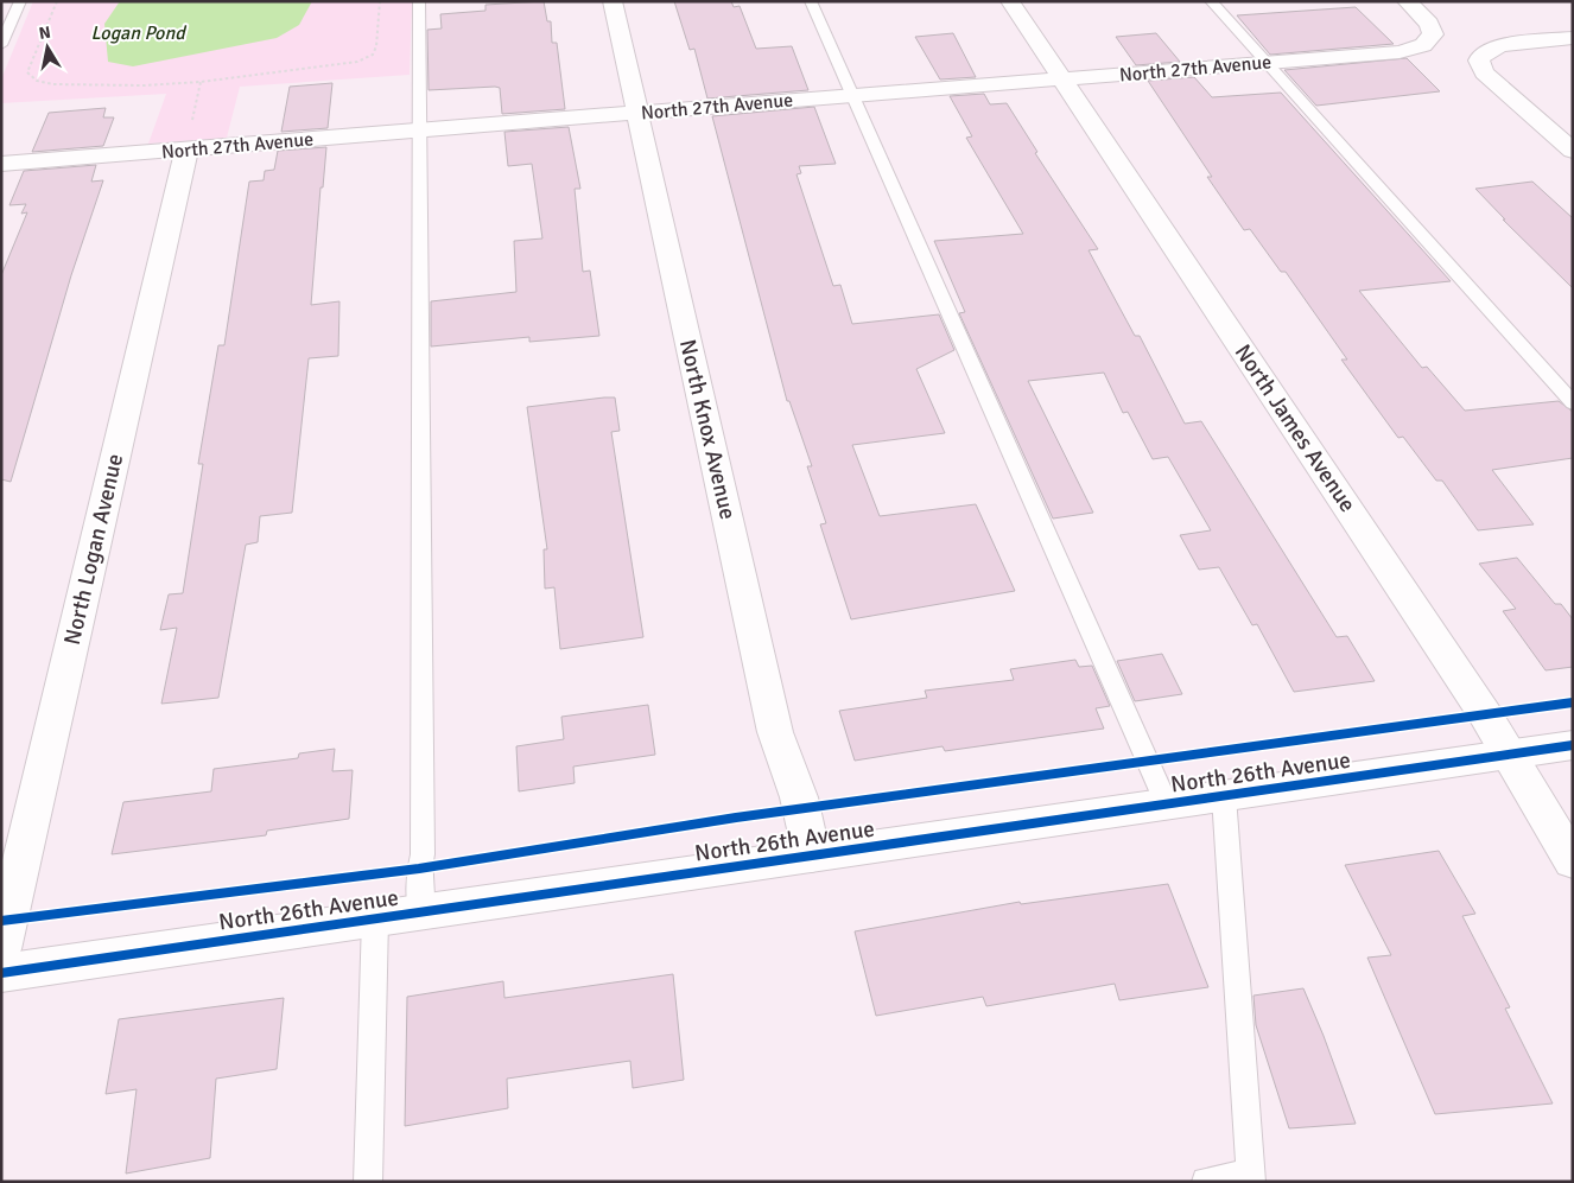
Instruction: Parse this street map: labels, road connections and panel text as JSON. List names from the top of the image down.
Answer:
{
  "streets": {
    "street": [
      "North 27th Avenue",
      "North James Avenue",
      "North Knox Avenue",
      "North Logan Avenue",
      "North 26th Avenue"
    ]
  },
  "crossings": [
    ["North 27th Avenue", "North James Avenue"],
    ["North 27th Avenue", "North Knox Avenue"],
    ["North 27th Avenue", "North Logan Avenue"],
    ["North James Avenue", "North 26th Avenue"],
    ["North Knox Avenue", "North 26th Avenue"]
  ],
  "water": ["Logan Pond"],
  "north": "top"
}
